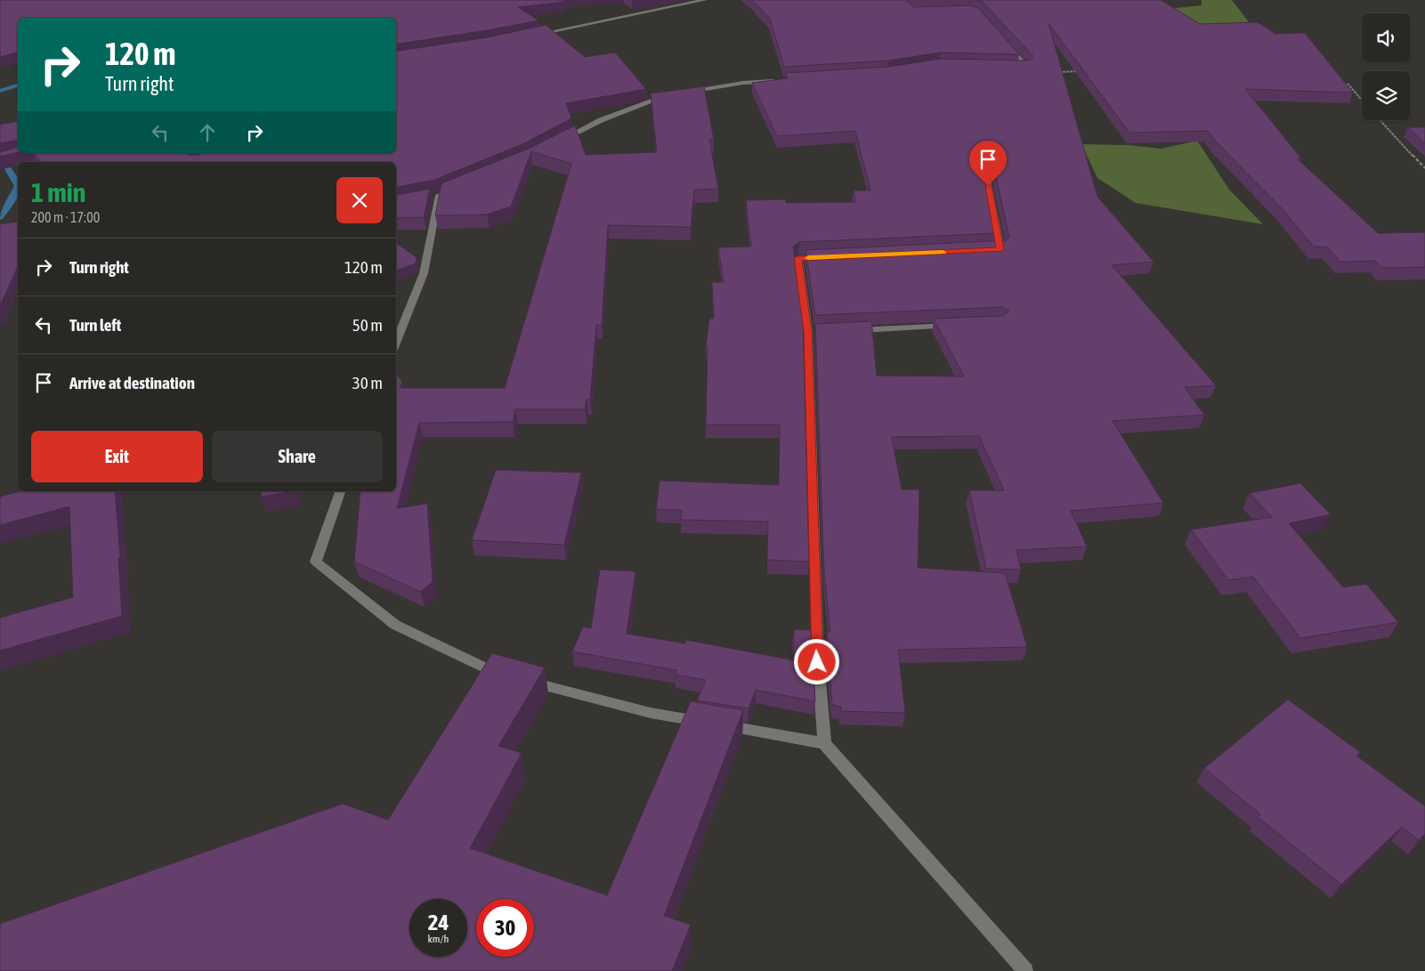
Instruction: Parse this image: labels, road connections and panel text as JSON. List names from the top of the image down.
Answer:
{
  "page": {
    "turn": ["120 m", "Turn right"],
    "heading": ["1 min", "200 m · 17:00"],
    "list": [
      {
        "name": "Turn right",
        "value": "120 m"
      },
      {
        "name": "Turn left",
        "value": "50 m"
      },
      {
        "name": "Arrive at destination",
        "value": "30 m"
      }
    ],
    "buttons": ["Exit", "Share"],
    "speed": "24 km/h",
    "limit": "30"
  }
}
